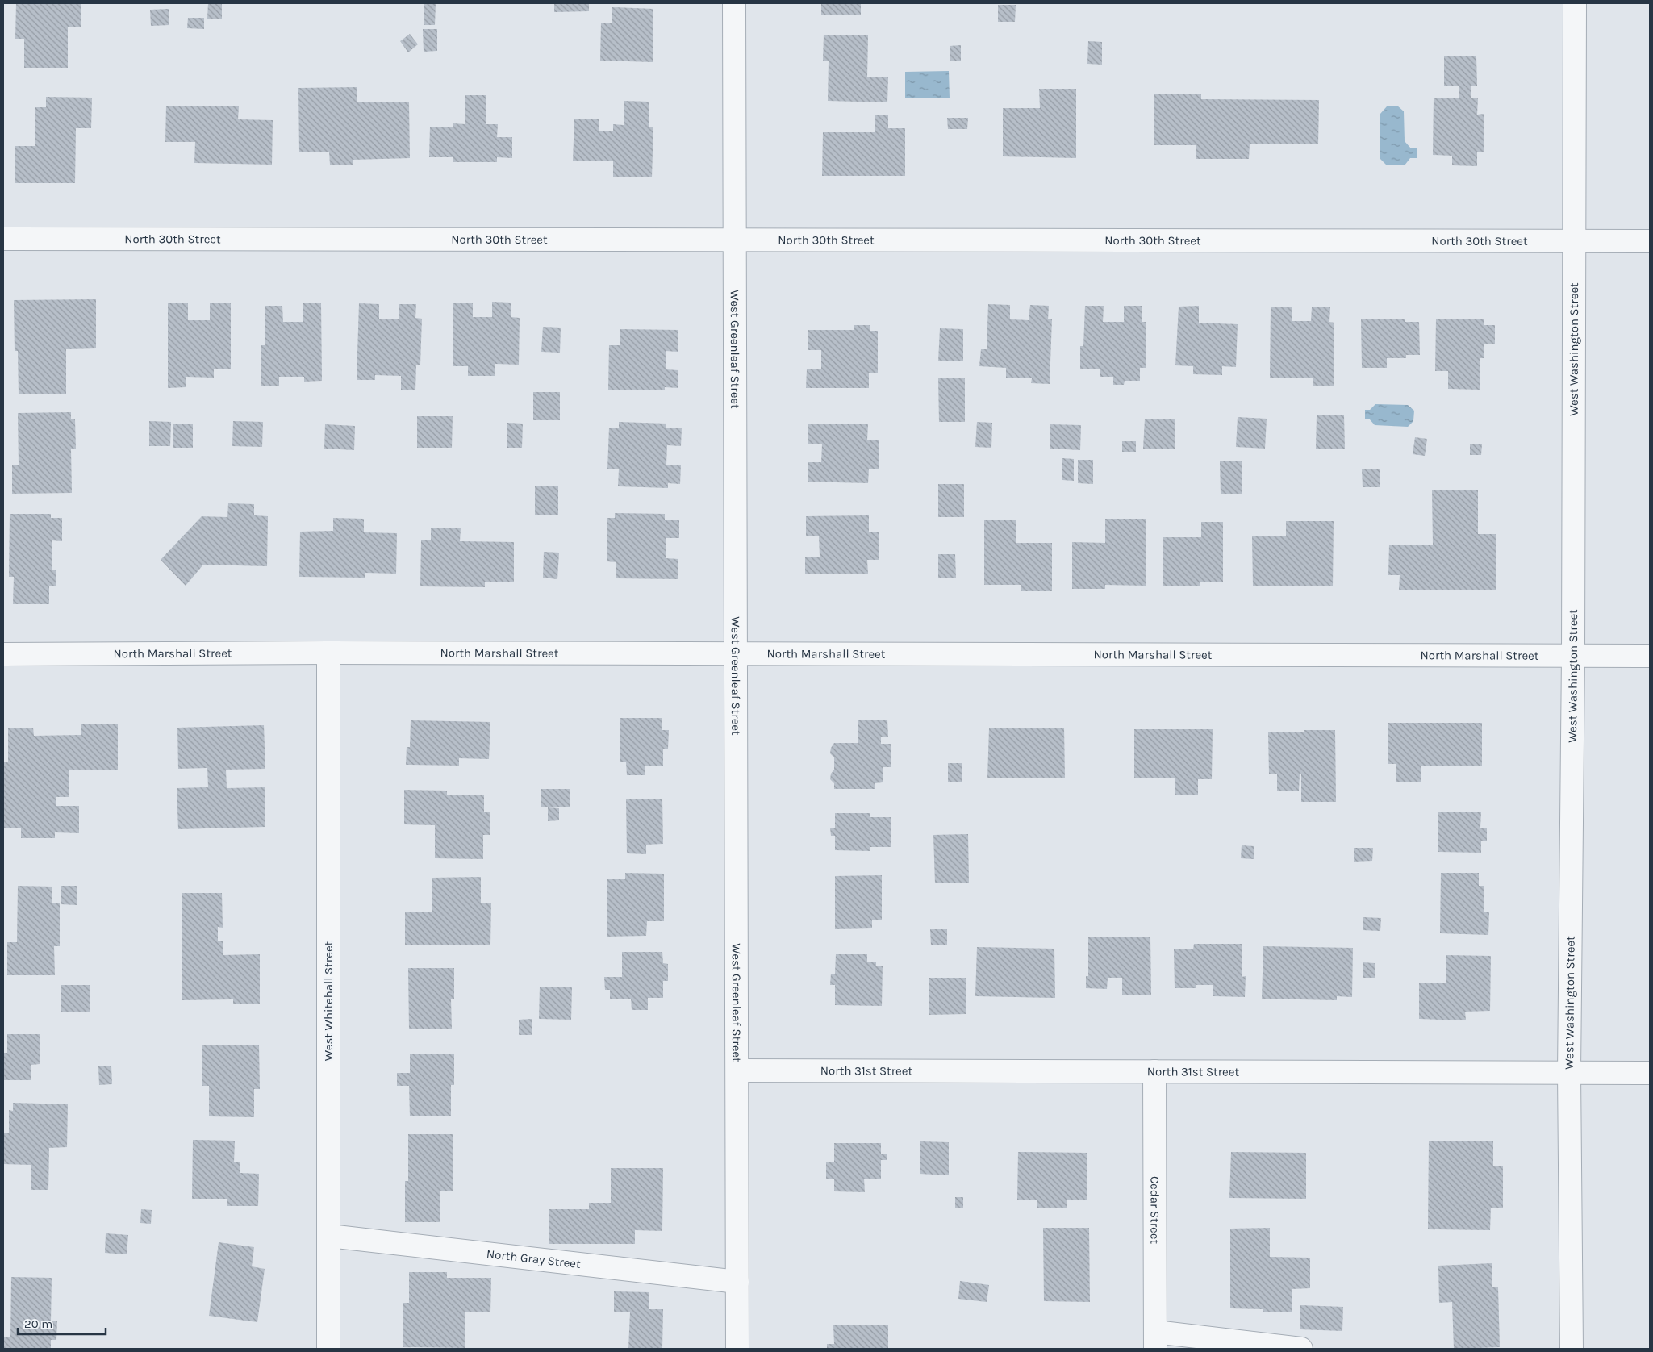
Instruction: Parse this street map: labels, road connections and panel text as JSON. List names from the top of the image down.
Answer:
{
  "streets": {
    "street": [
      "North 30th Street",
      "West Greenleaf Street",
      "West Washington Street",
      "North Marshall Street",
      "West Whitehall Street",
      "North 31st Street",
      "Cedar Street",
      "North Gray Street"
    ]
  },
  "crossings": [
    ["North 30th Street", "West Greenleaf Street"],
    ["North 30th Street", "West Washington Street"],
    ["West Greenleaf Street", "North Marshall Street"],
    ["West Greenleaf Street", "North 31st Street"],
    ["West Greenleaf Street", "North Gray Street"],
    ["West Washington Street", "North Marshall Street"],
    ["West Washington Street", "North 31st Street"],
    ["North Marshall Street", "West Whitehall Street"],
    ["West Whitehall Street", "North Gray Street"],
    ["North 31st Street", "Cedar Street"]
  ],
  "scale_bar": "20 m"
}
